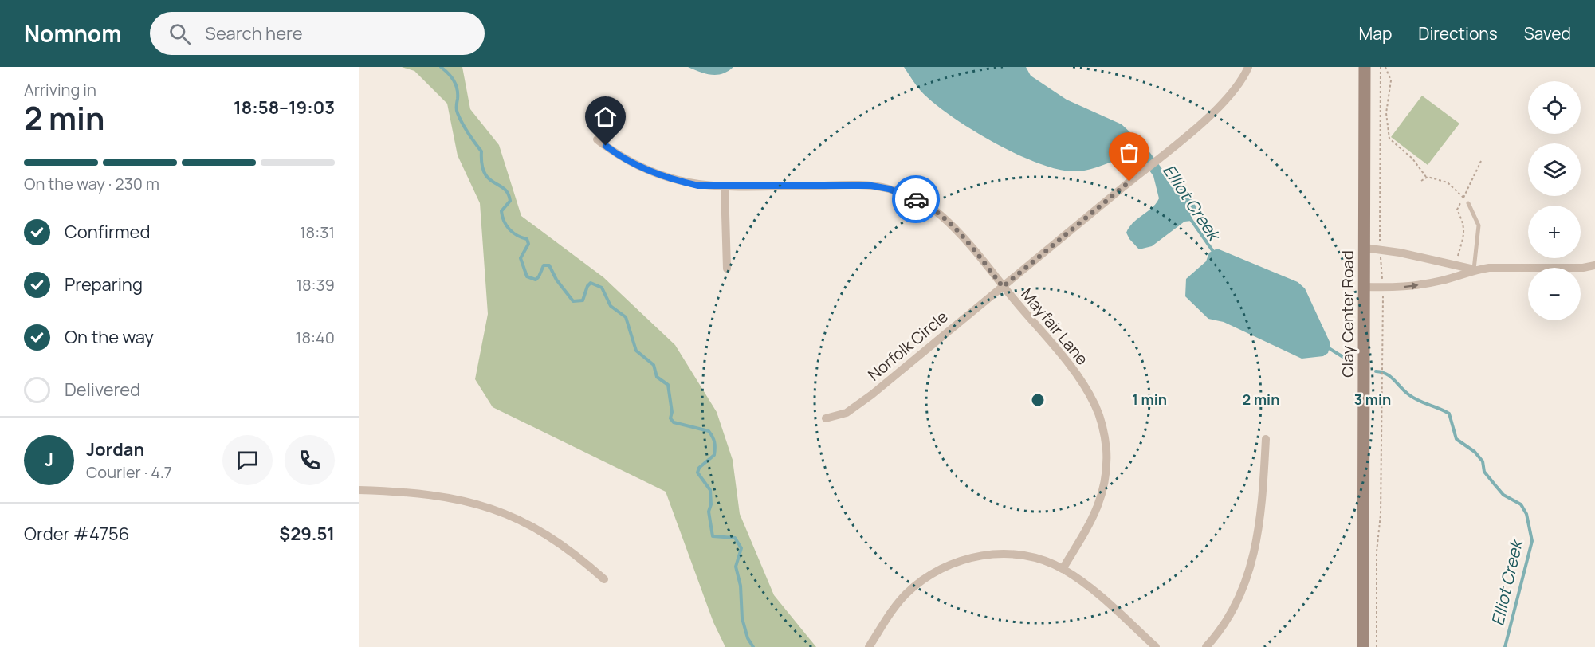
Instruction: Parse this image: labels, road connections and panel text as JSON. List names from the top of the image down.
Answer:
{
  "streets": {
    "street": ["Clay Center Road", "Mayfair Lane", "Norfolk Circle"]
  },
  "crossings": [
    ["Mayfair Lane", "Norfolk Circle"]
  ],
  "water": ["Elliot Creek"],
  "page": {
    "header": "Nomnom",
    "search": "Search here",
    "nav": ["Map", "Directions", "Saved"],
    "heading": ["2 min", "Arriving in", "18:58–19:03"],
    "panel": [
      "Jordan",
      "Courier · 4.7",
      "Order #4756",
      "$29.51"
    ],
    "map_buttons": ["+", "−"],
    "bar": "On the way · 230 m",
    "list": [
      ["Confirmed", "18:31"],
      ["Preparing", "18:39"],
      ["On the way", "18:40"],
      "Delivered"
    ],
    "round": "J"
  },
  "rings": ["1 min", "2 min", "3 min"]
}
